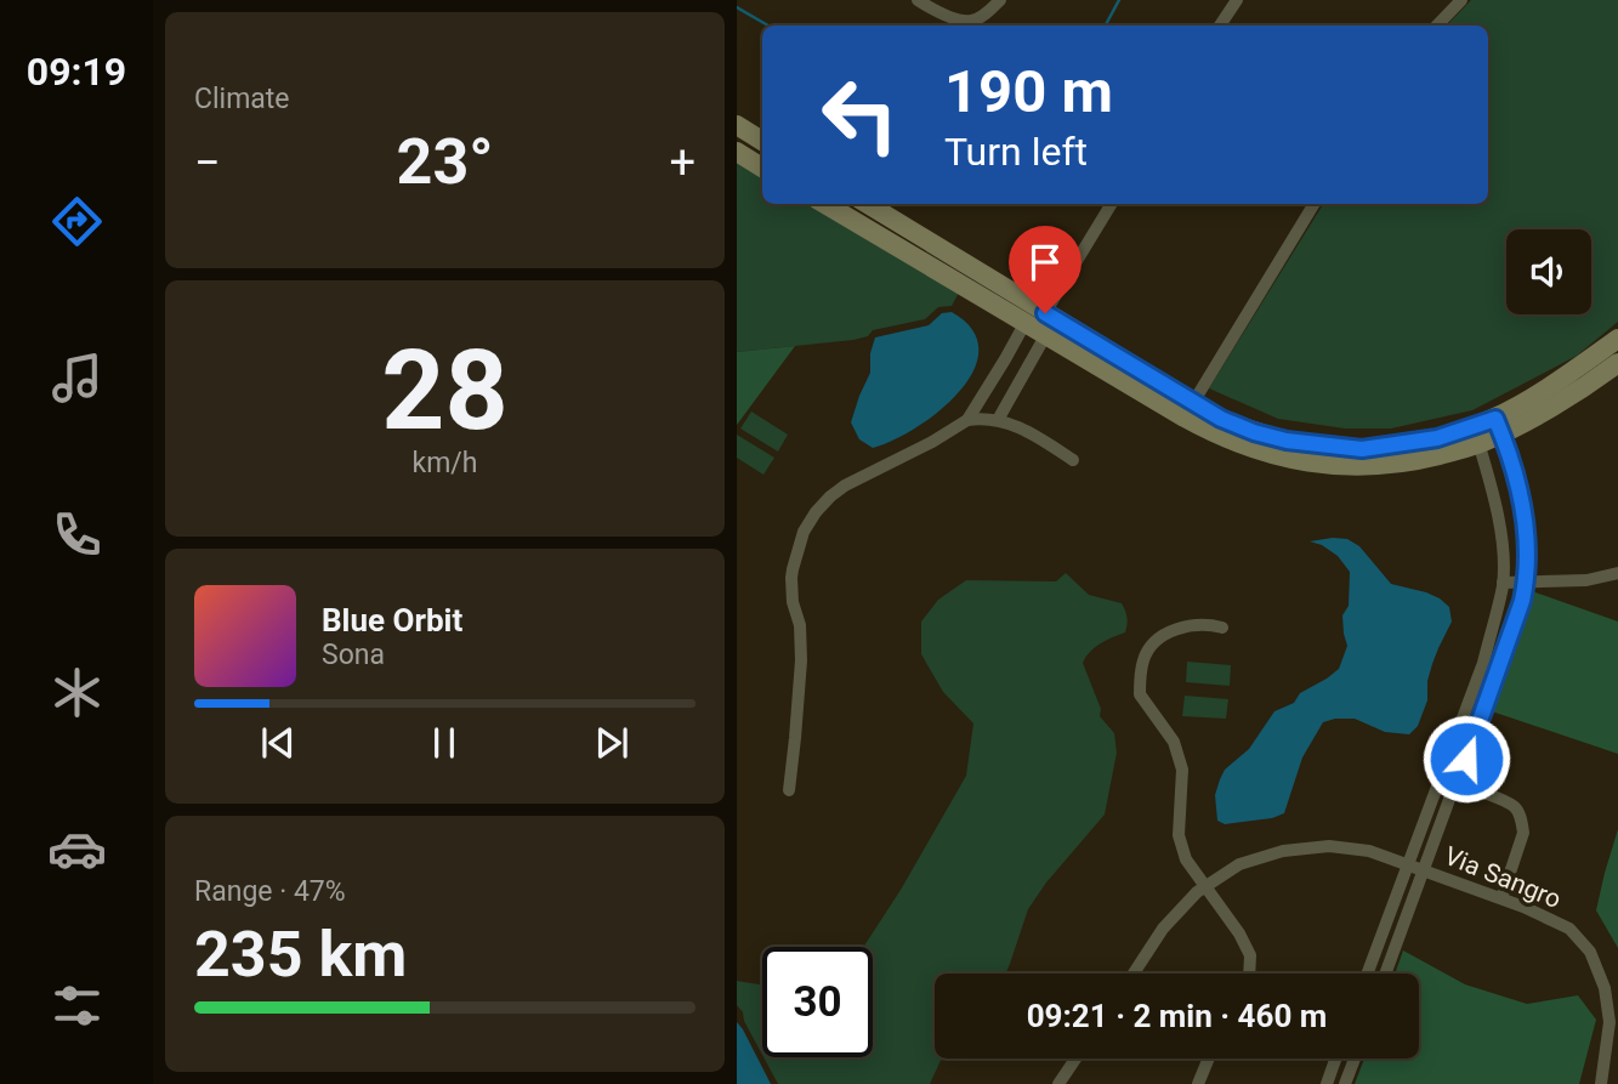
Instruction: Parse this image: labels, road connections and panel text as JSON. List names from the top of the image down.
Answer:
{
  "streets": {
    "street": ["Via Sangro"]
  },
  "page": {
    "tabs": "09:19",
    "tile": [
      "Climate",
      ["28", "km/h"],
      ["Range · 47%", "235 km"]
    ],
    "turn": ["190 m", "Turn left"],
    "heat": ["−", "23°", "+"],
    "song": ["Blue Orbit", "Sona"],
    "limit": "30",
    "trip": "09:21 · 2 min · 460 m"
  }
}
